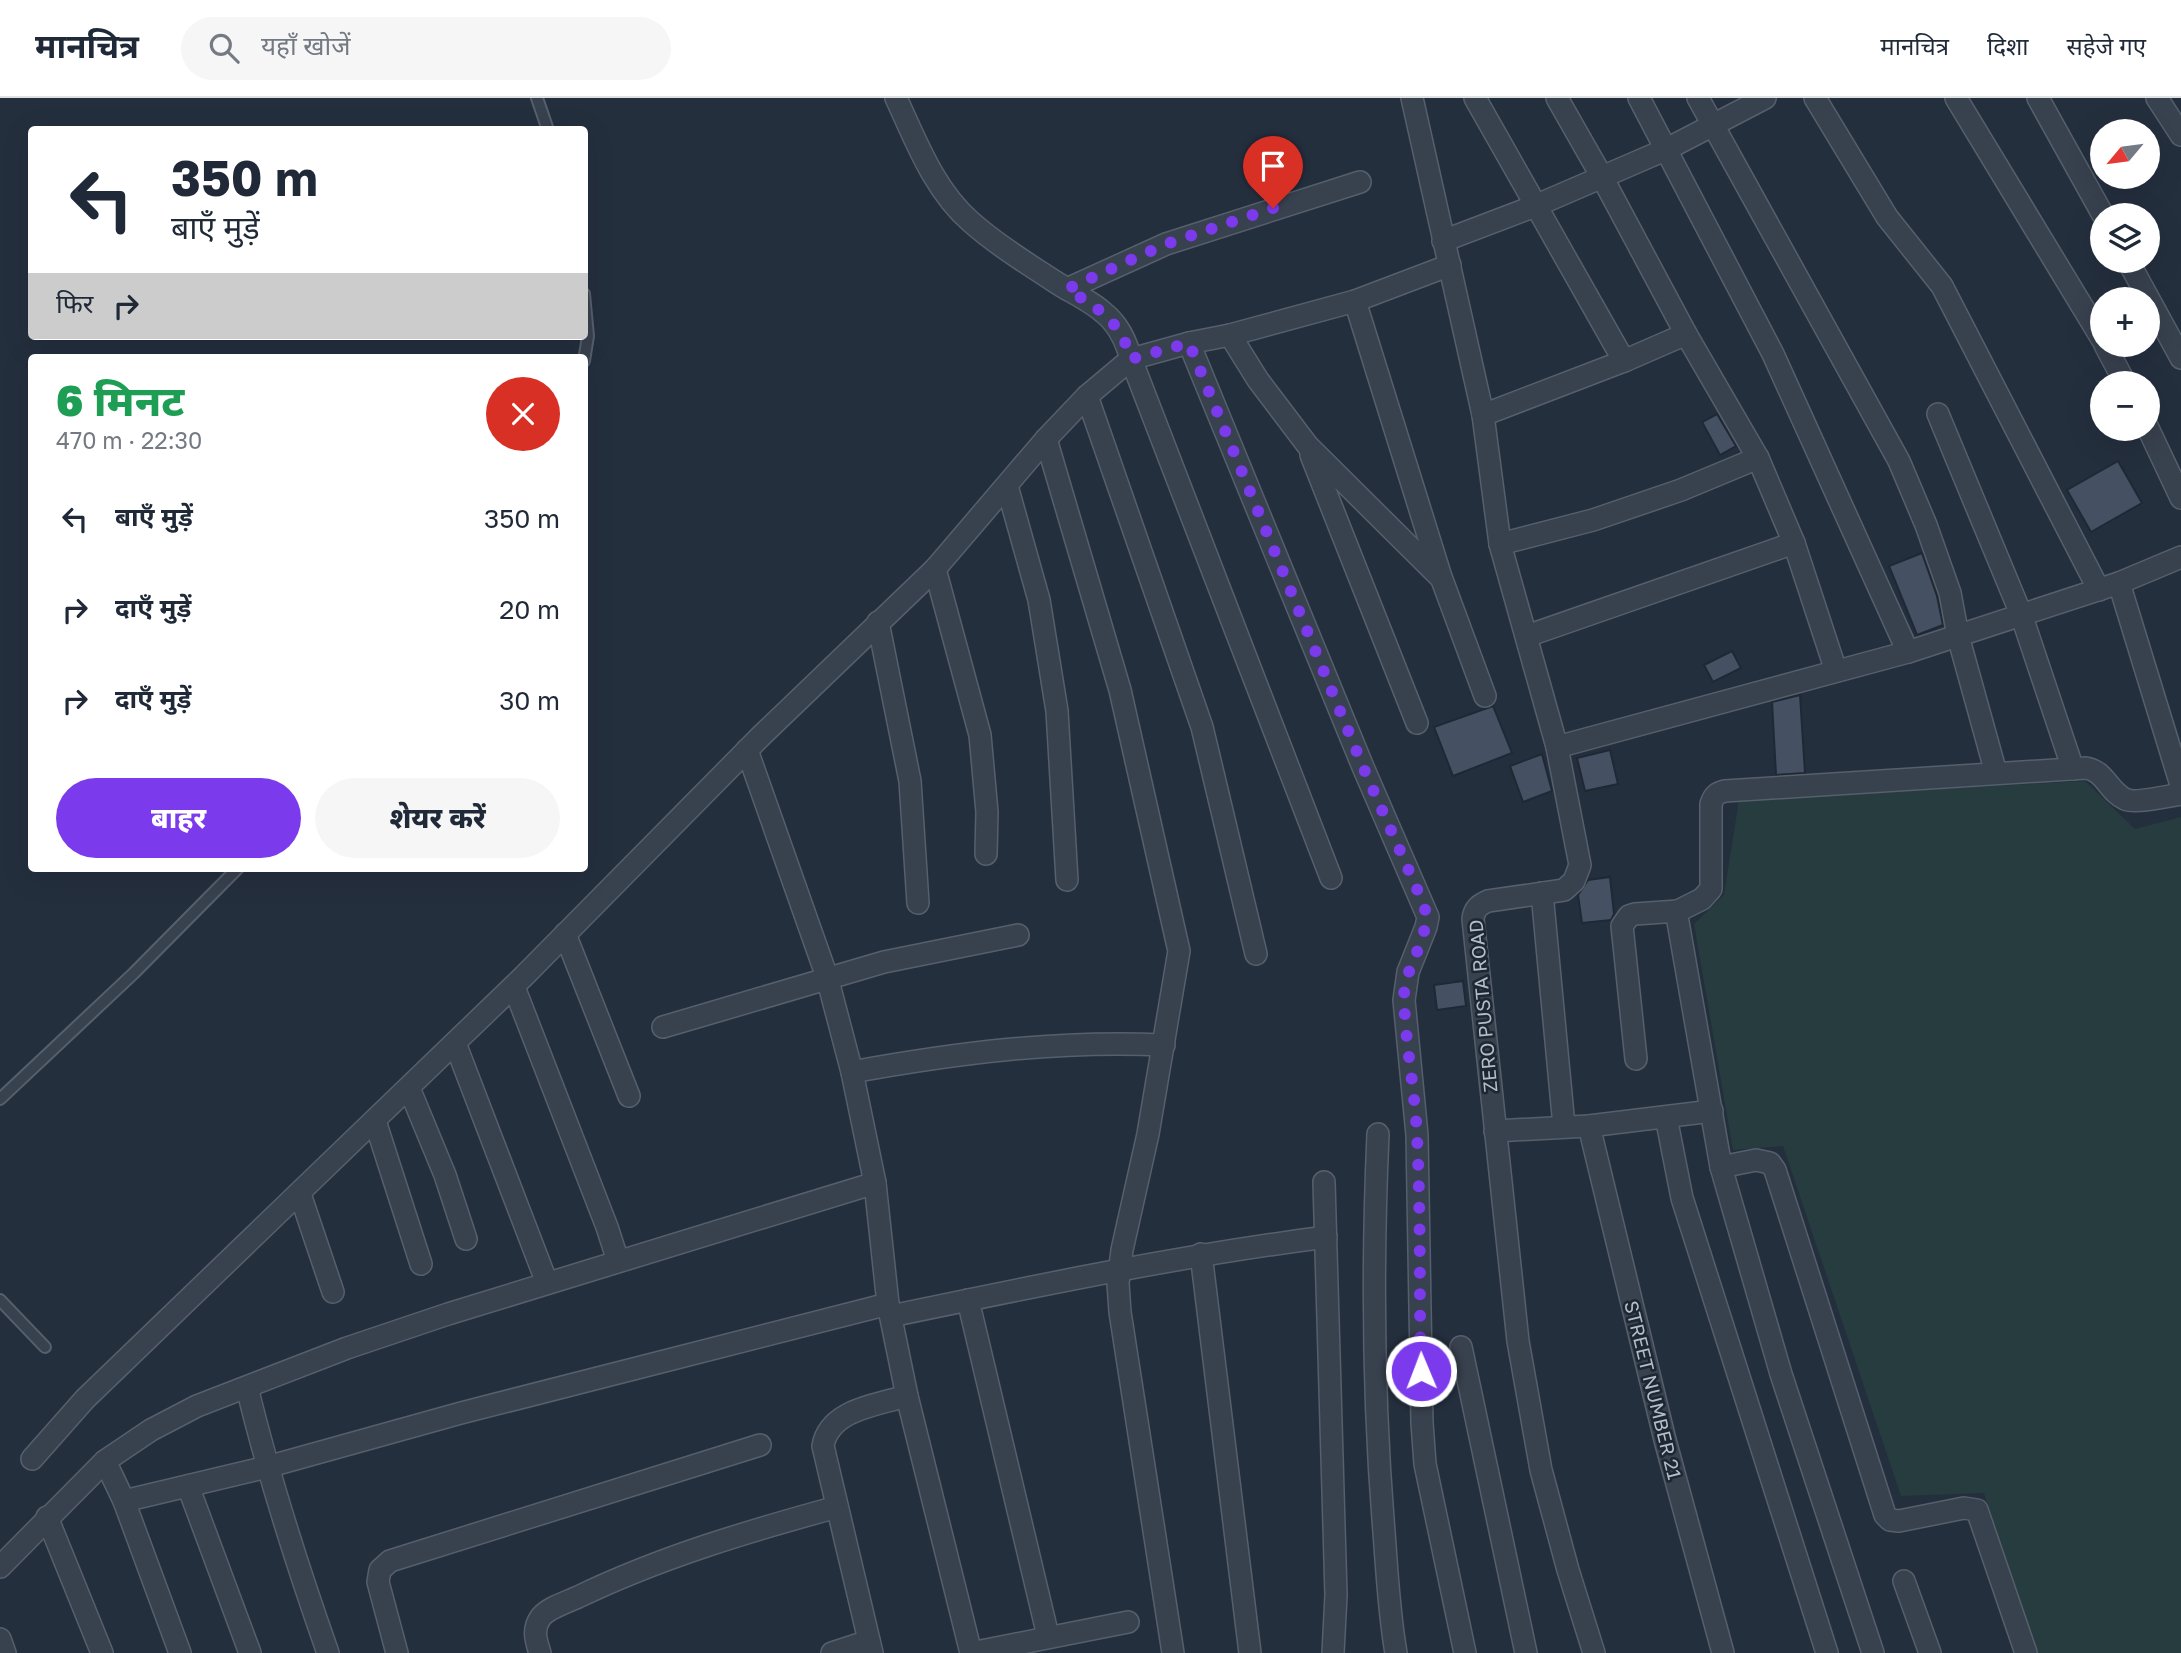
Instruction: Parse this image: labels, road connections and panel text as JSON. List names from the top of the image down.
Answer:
{
  "streets": {
    "street": ["ZERO PUSTA ROAD", "STREET NUMBER 21"]
  },
  "north": "bottom left",
  "page": {
    "header": "मानचित्र",
    "search": "यहाँ खोजें",
    "nav": ["मानचित्र", "दिशा", "सहेजे गए"],
    "map_buttons": ["+", "−"],
    "turn": ["350 m", "बाएँ मुड़ें"],
    "then": "फिर",
    "heading": ["6 मिनट", "470 m · 22:30"],
    "list": [
      {
        "name": "बाएँ मुड़ें",
        "value": "350 m"
      },
      {
        "name": "दाएँ मुड़ें",
        "value": "20 m"
      },
      {
        "name": "दाएँ मुड़ें",
        "value": "30 m"
      }
    ],
    "buttons": ["बाहर", "शेयर करें"]
  }
}
